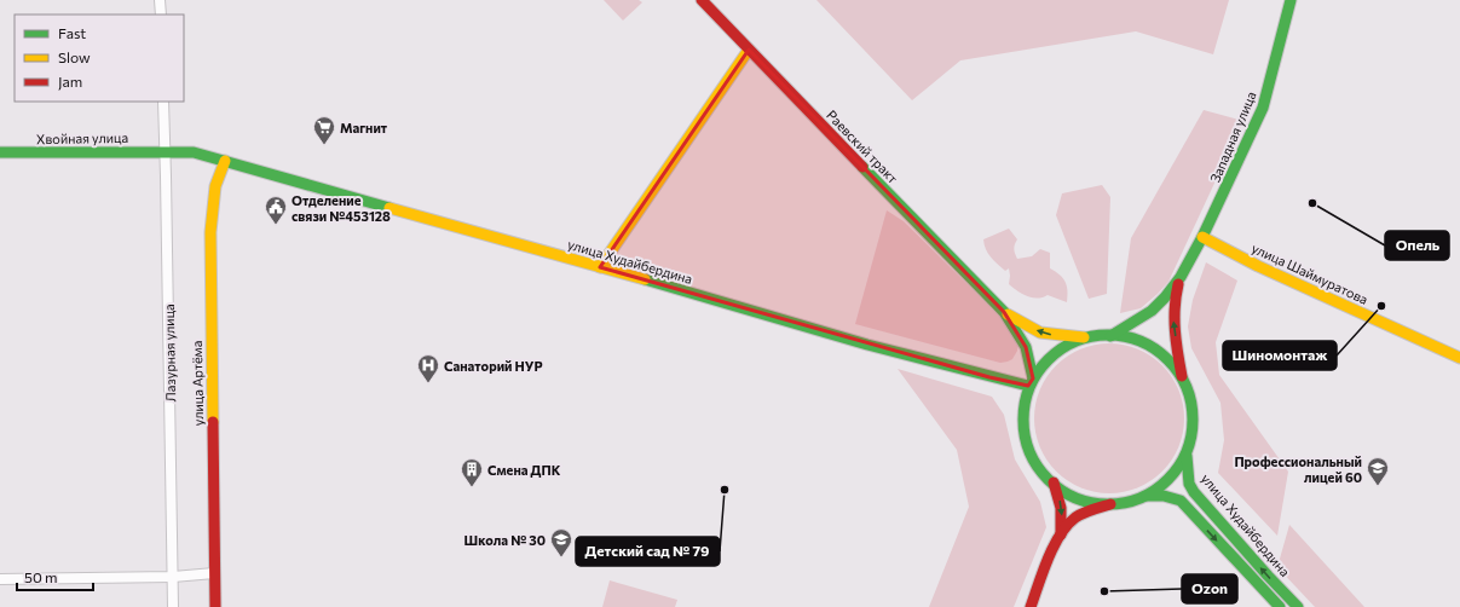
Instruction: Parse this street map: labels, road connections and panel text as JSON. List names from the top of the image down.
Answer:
{
  "streets": {
    "main road": [
      "Западная улица",
      "Хвойная улица",
      "Раевский тракт",
      "улица Худайбердина",
      "улица Шаймуратова",
      "улица Артёма"
    ],
    "street": ["Лазурная улица"]
  },
  "crossings": [
    ["Западная улица", "Раевский тракт"],
    ["Западная улица", "улица Худайбердина"],
    ["Западная улица", "улица Шаймуратова"],
    ["Хвойная улица", "улица Худайбердина"],
    ["Хвойная улица", "Лазурная улица"],
    ["Хвойная улица", "улица Артёма"],
    ["Раевский тракт", "улица Худайбердина"],
    ["улица Худайбердина", "улица Артёма"]
  ],
  "places": {
    "supermarket": ["Магнит"],
    "other": [
      "Опель",
      "Шиномонтаж",
      "Детский сад № 79",
      "Ozon"
    ],
    "public building": ["Отделение связи №453128"],
    "hospital": ["Санаторий НУР"],
    "school or university": ["Профессиональный лицей 60", "Школа № 30"],
    "building": ["Смена ДПК"]
  },
  "legend": ["Fast", "Slow", "Jam"],
  "scale_bar": "50 m"
}
